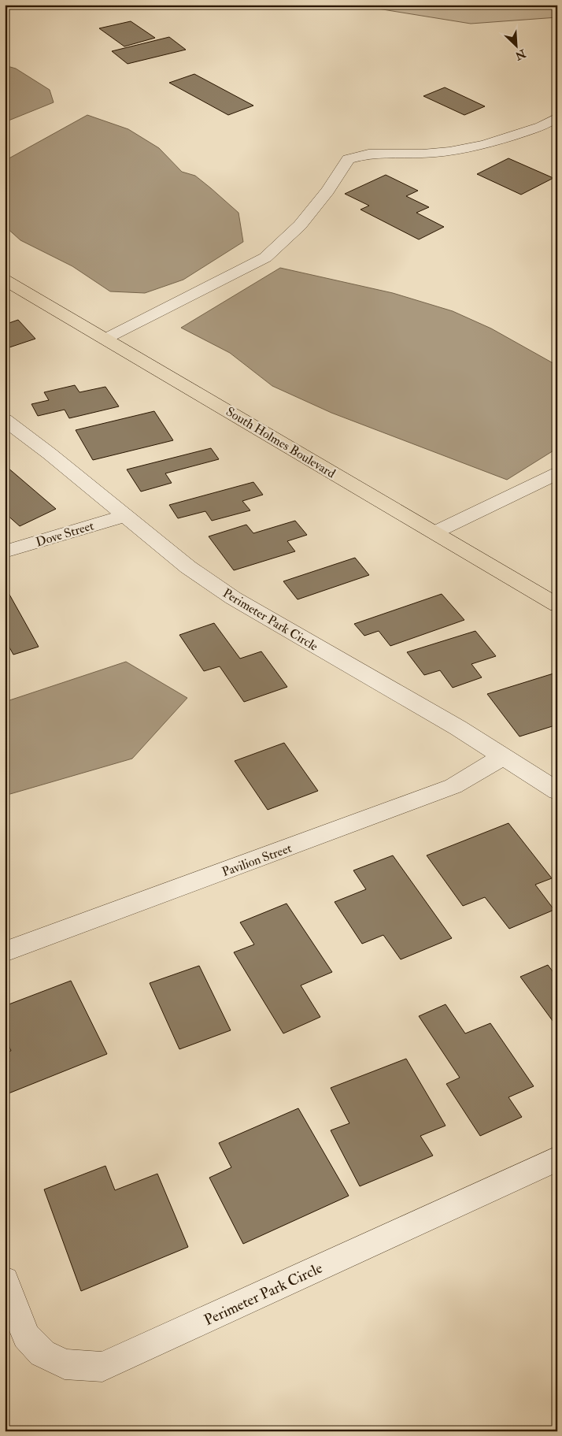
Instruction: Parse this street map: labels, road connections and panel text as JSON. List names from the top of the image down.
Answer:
{
  "streets": {
    "main road": ["South Holmes Boulevard"],
    "street": ["Dove Street", "Perimeter Park Circle", "Pavilion Street"]
  },
  "crossings": [
    ["Dove Street", "Perimeter Park Circle"],
    ["Perimeter Park Circle", "Pavilion Street"]
  ],
  "north": "bottom right"
}
